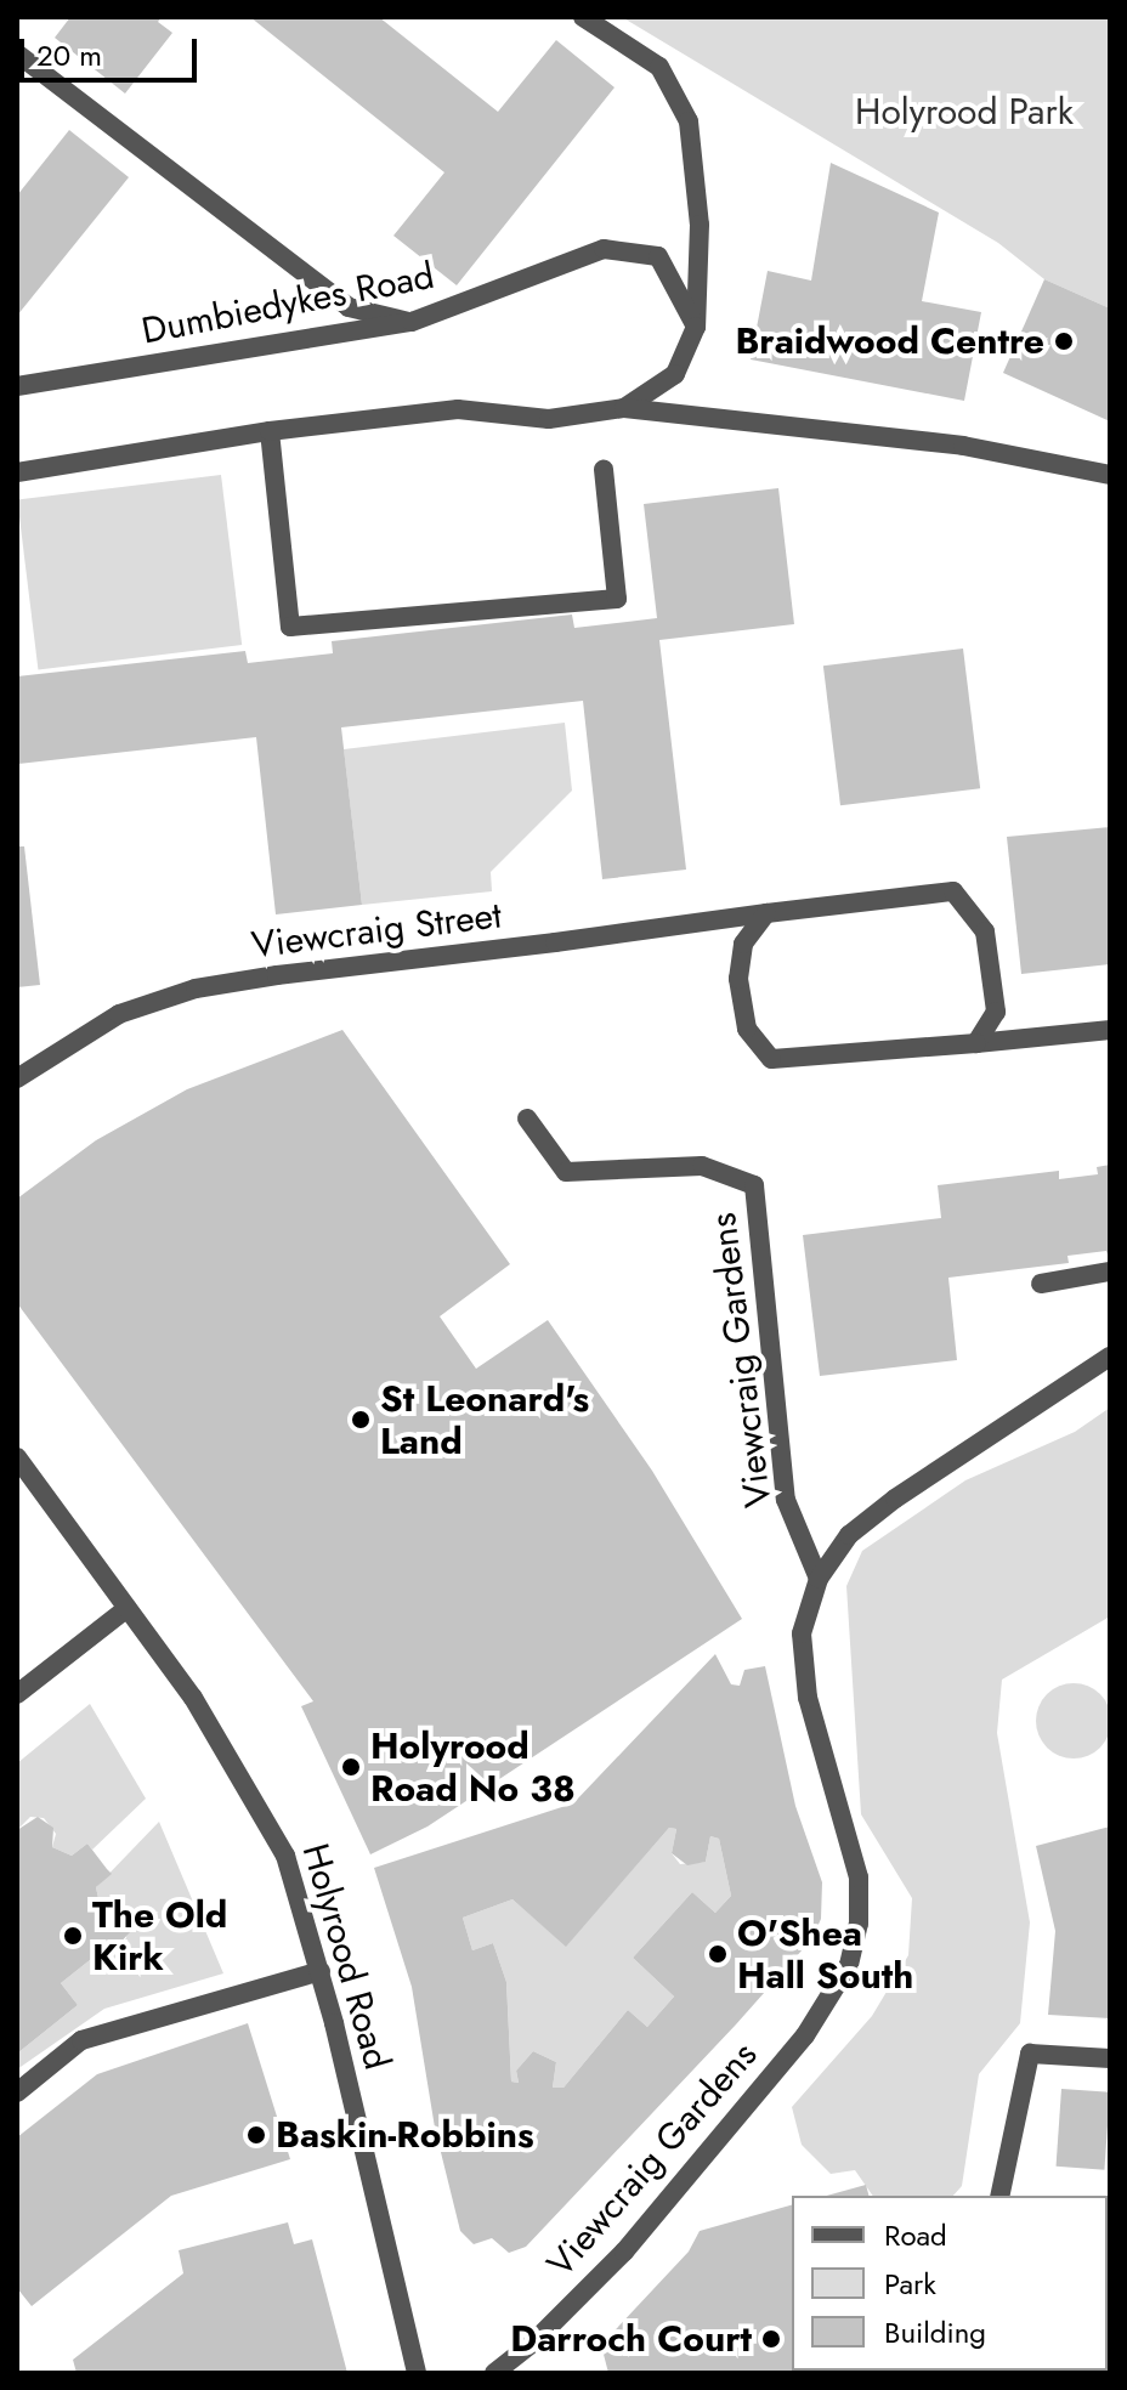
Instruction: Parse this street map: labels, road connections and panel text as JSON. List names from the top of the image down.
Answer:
{
  "streets": {
    "street": [
      "Dumbiedykes Road",
      "Viewcraig Street",
      "Viewcraig Gardens",
      "Holyrood Road"
    ]
  },
  "parks": ["Holyrood Park"],
  "places": [
    "Braidwood Centre",
    "St Leonard's Land",
    "Holyrood Road No 38",
    "The Old Kirk",
    "O'Shea Hall South",
    "Baskin-Robbins",
    "Darroch Court"
  ],
  "legend": ["Road", "Park", "Building"],
  "scale_bar": "20 m"
}
